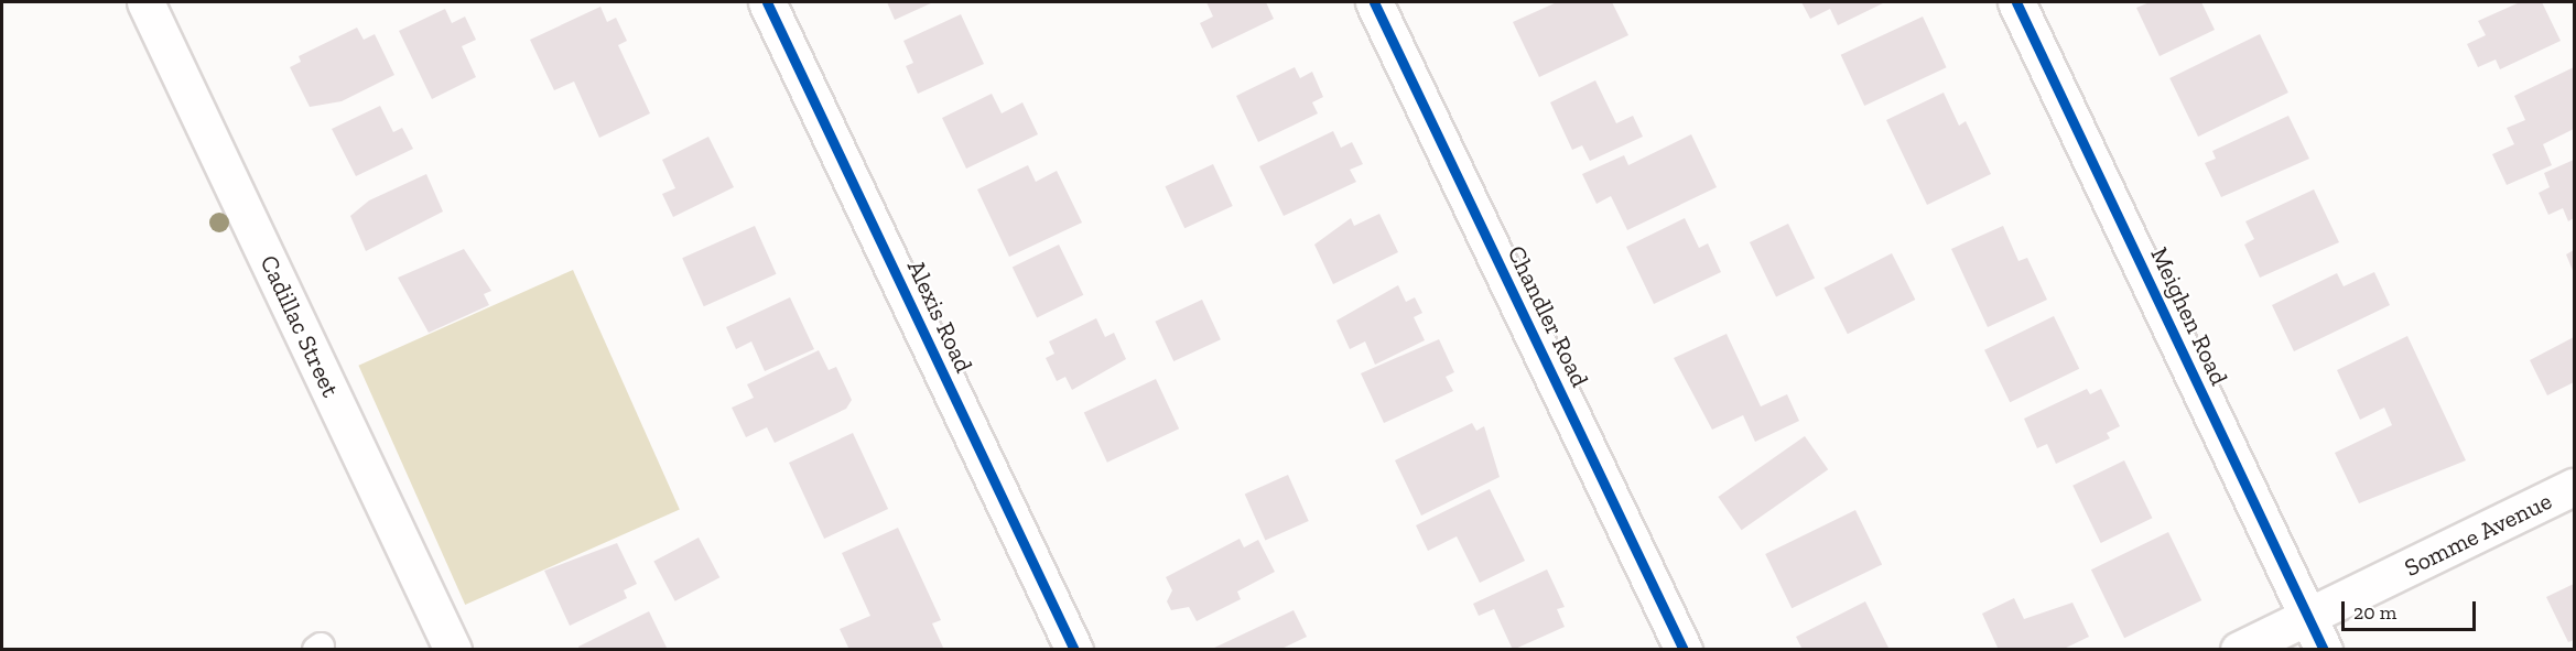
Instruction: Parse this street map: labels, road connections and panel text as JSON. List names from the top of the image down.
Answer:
{
  "streets": {
    "street": [
      "Alexis Road",
      "Chandler Road",
      "Meighen Road",
      "Cadillac Street",
      "Somme Avenue"
    ]
  },
  "crossings": [
    ["Meighen Road", "Somme Avenue"]
  ],
  "scale_bar": "20 m"
}
